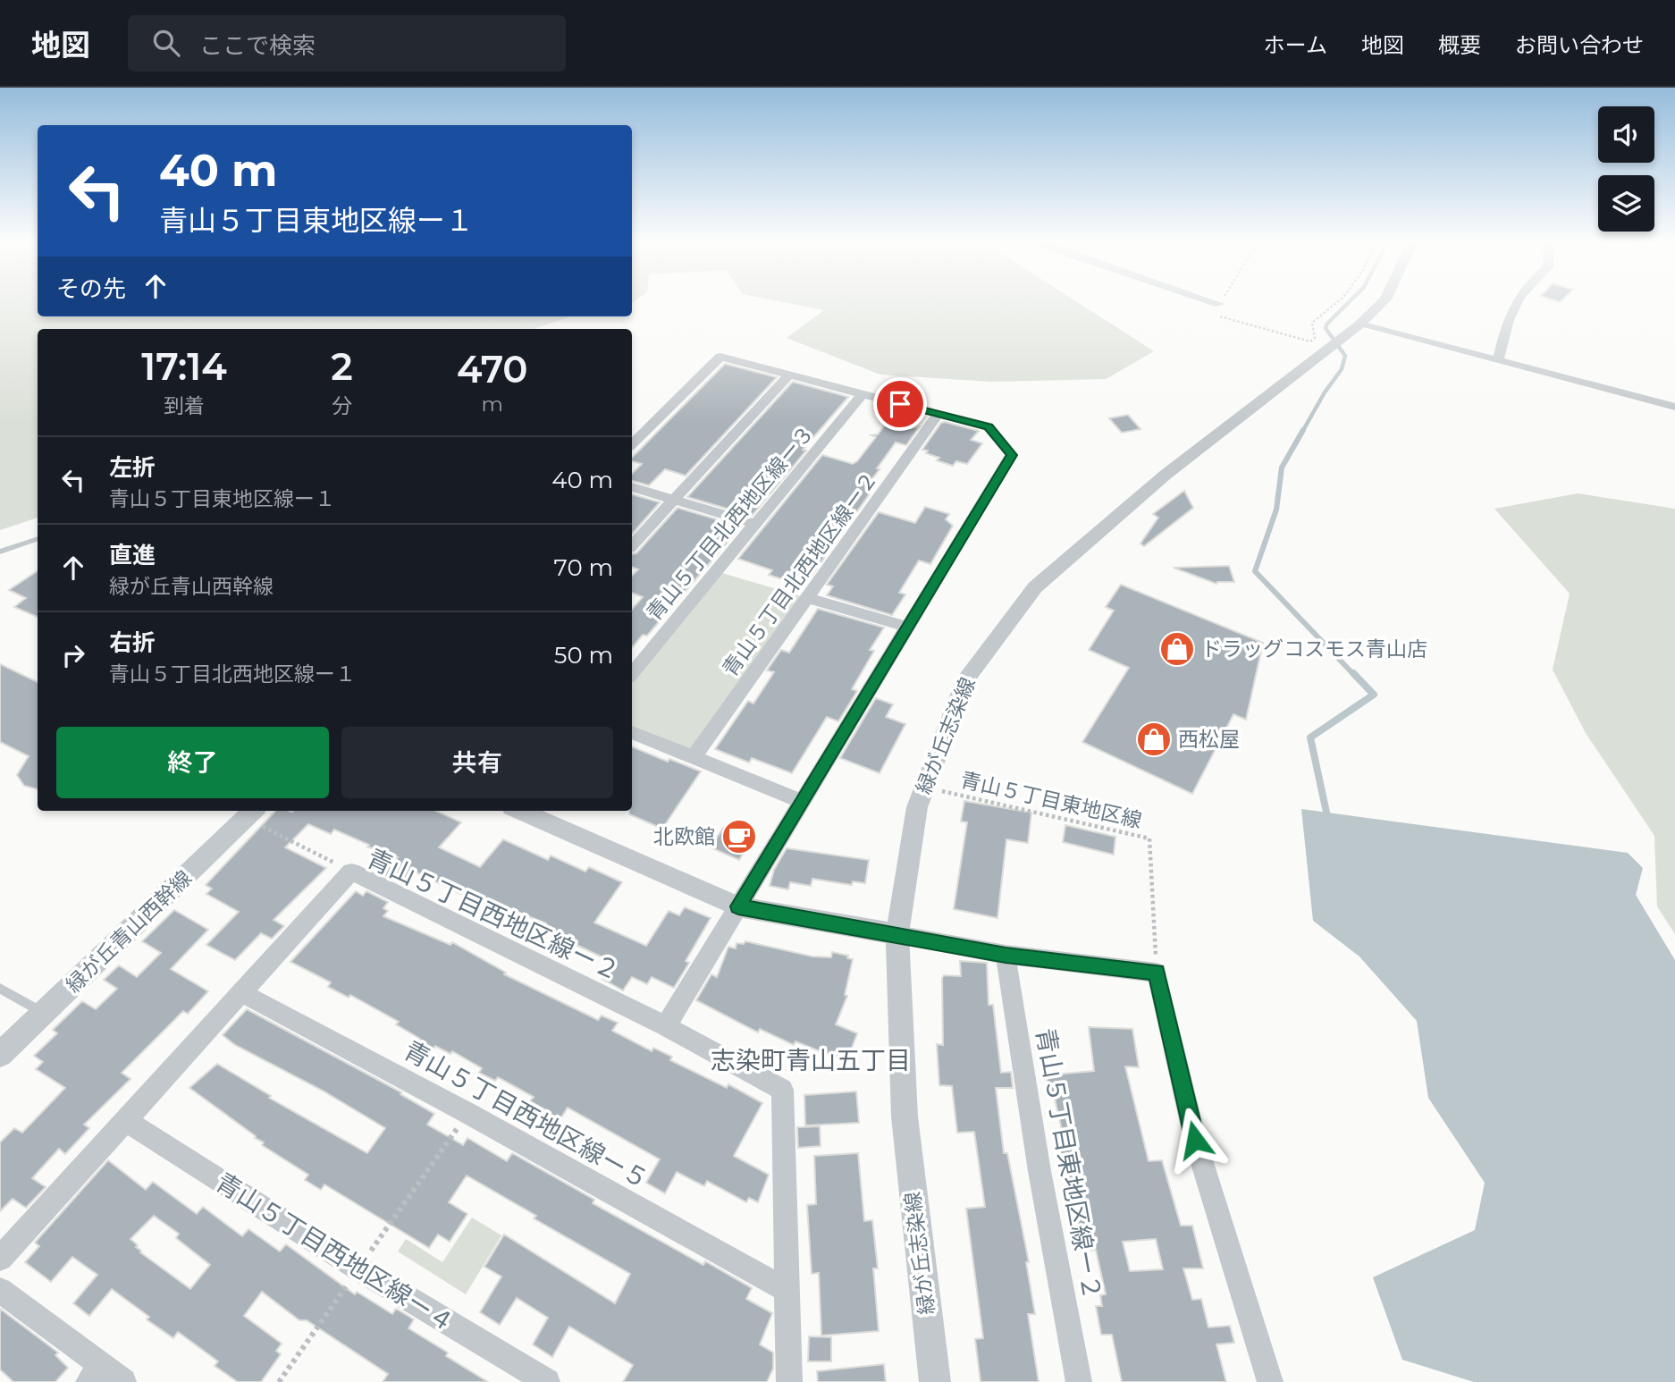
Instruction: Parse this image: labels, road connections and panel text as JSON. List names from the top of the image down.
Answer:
{
  "streets": {
    "street": [
      "青山５丁目北西地区線ー３",
      "青山５丁目北西地区線ー２",
      "緑が丘志染線",
      "青山５丁目西地区線ー２",
      "緑が丘青山西幹線",
      "青山５丁目西地区線ー５",
      "青山５丁目東地区線ー２",
      "青山５丁目西地区線ー４"
    ],
    "path": ["青山５丁目東地区線"]
  },
  "crossings": [
    ["緑が丘志染線", "青山５丁目東地区線"],
    ["青山５丁目西地区線ー２", "青山５丁目西地区線ー５"],
    ["青山５丁目西地区線ー２", "青山５丁目西地区線ー４"]
  ],
  "districts": ["志染町青山五丁目"],
  "places": {
    "shop": ["ドラッグコスモス青山店", "西松屋"],
    "cafe": ["北欧館"]
  },
  "page": {
    "header": "地図",
    "search": "ここで検索",
    "nav": [
      "ホーム",
      "地図",
      "概要",
      "お問い合わせ"
    ],
    "turn": ["40 m", "青山５丁目東地区線ー１"],
    "then": "その先",
    "eta": [
      "17:14",
      "到着",
      "2",
      "分",
      "470",
      "m"
    ],
    "list": [
      {
        "name": "左折",
        "note": "青山５丁目東地区線ー１",
        "value": "40 m"
      },
      {
        "name": "直進",
        "note": "緑が丘青山西幹線",
        "value": "70 m"
      },
      {
        "name": "右折",
        "note": "青山５丁目北西地区線ー１",
        "value": "50 m"
      }
    ],
    "buttons": ["終了", "共有"]
  }
}
